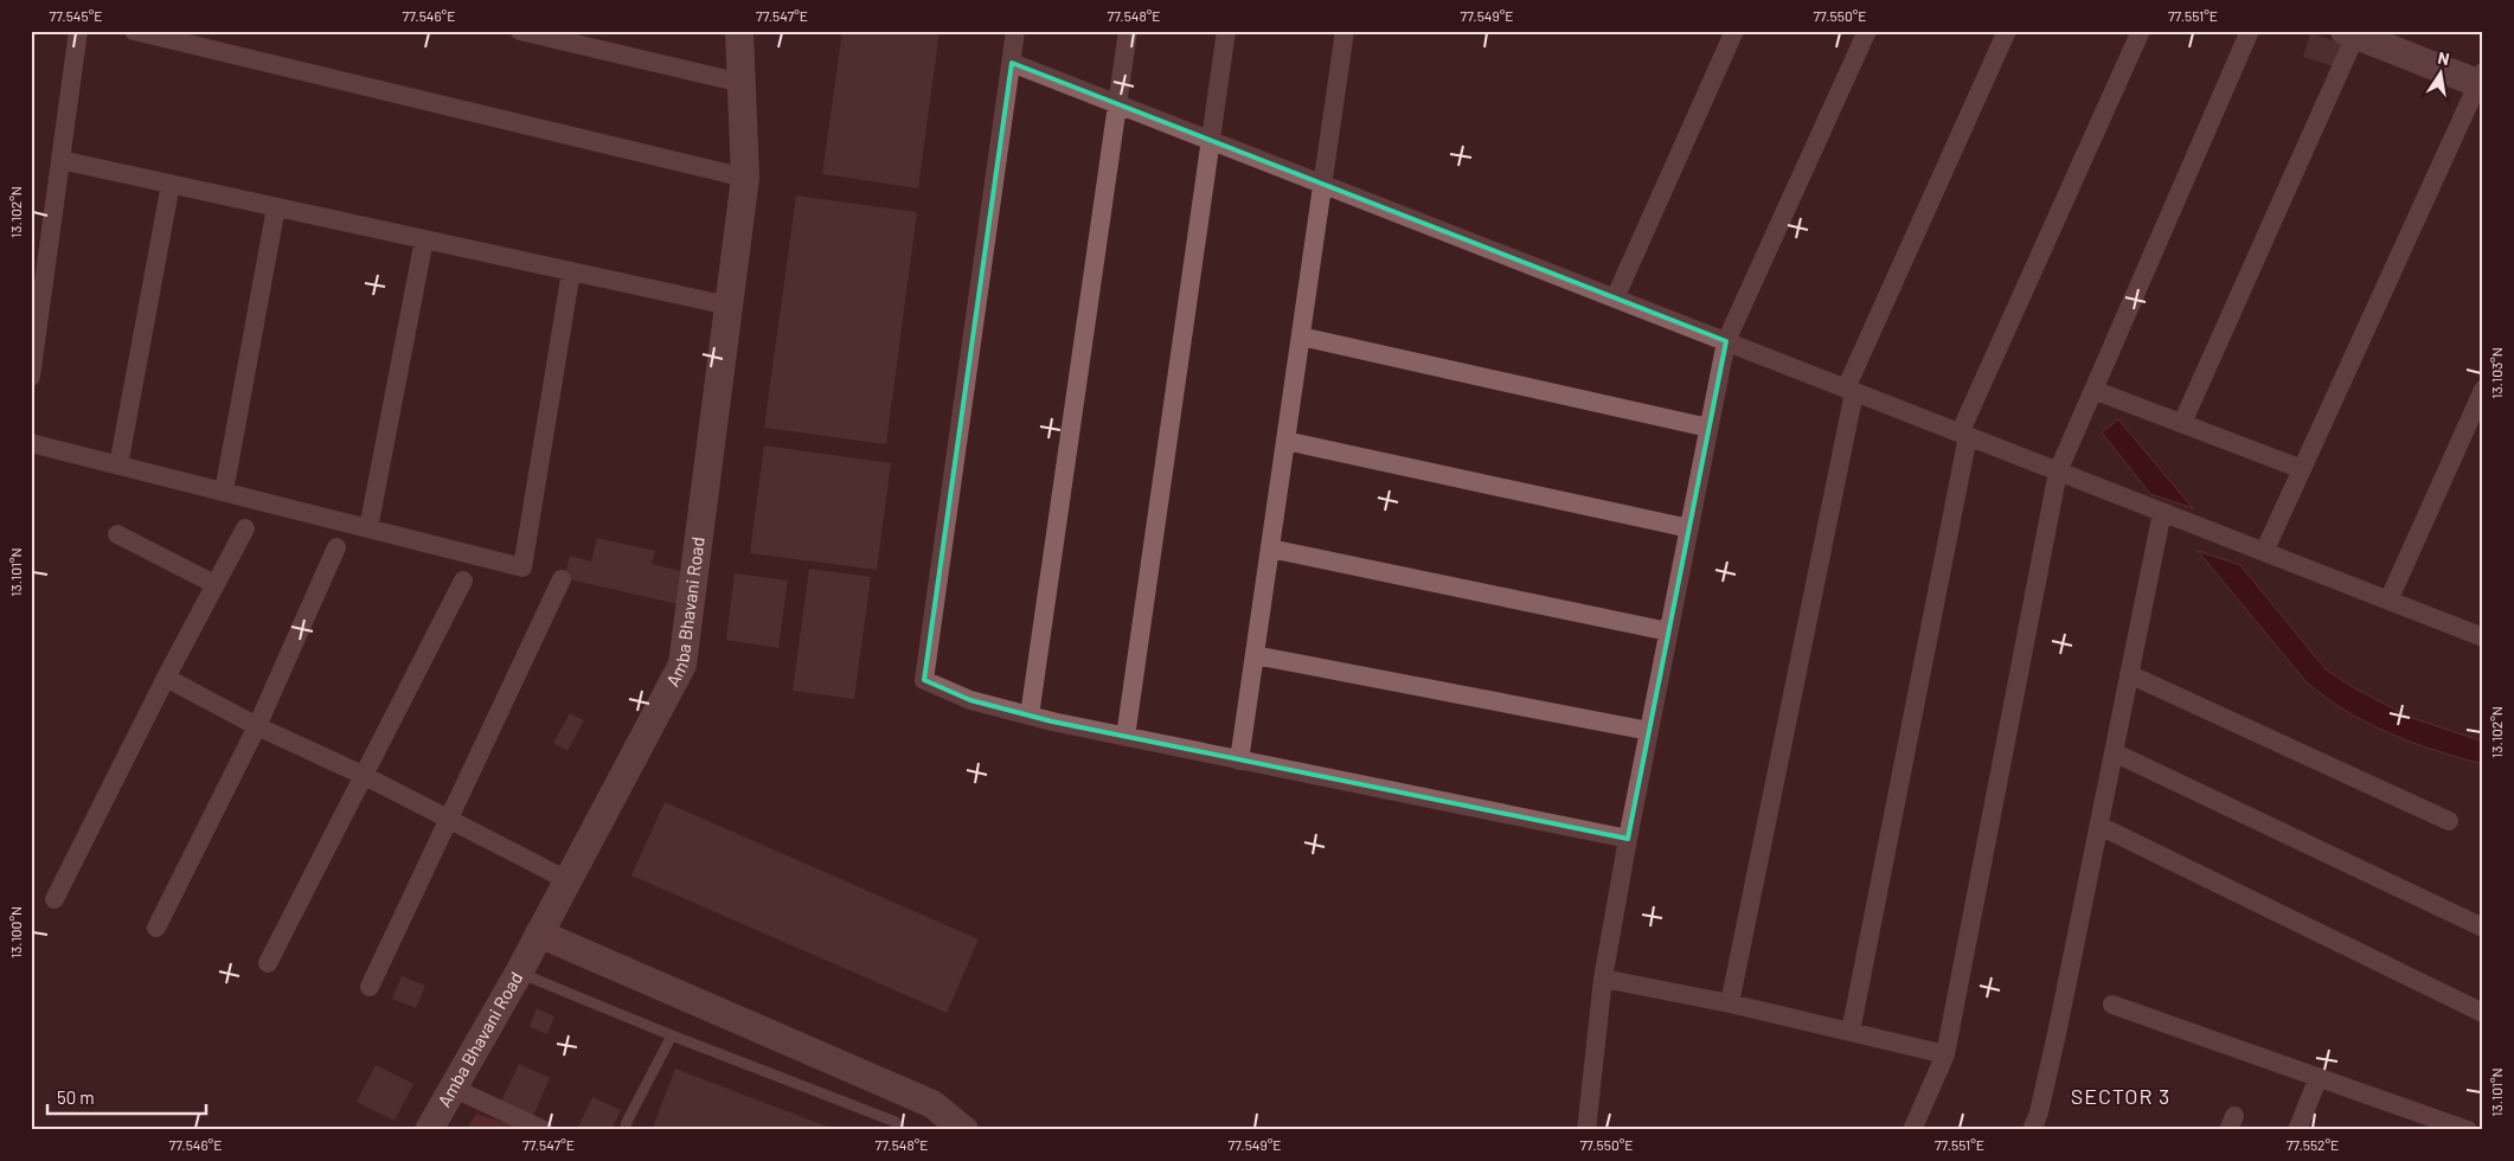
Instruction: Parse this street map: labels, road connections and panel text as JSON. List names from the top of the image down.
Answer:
{
  "streets": {
    "street": ["Amba Bhavani Road"]
  },
  "districts": ["SECTOR 3"],
  "scale_bar": "50 m",
  "north": "top",
  "coordinates": [
    "77.545°E",
    "77.546°E",
    "77.547°E",
    "77.548°E",
    "77.549°E",
    "77.550°E",
    "77.551°E",
    "13.102°N",
    "13.103°N",
    "13.101°N",
    "13.100°N",
    "77.552°E"
  ]
}
